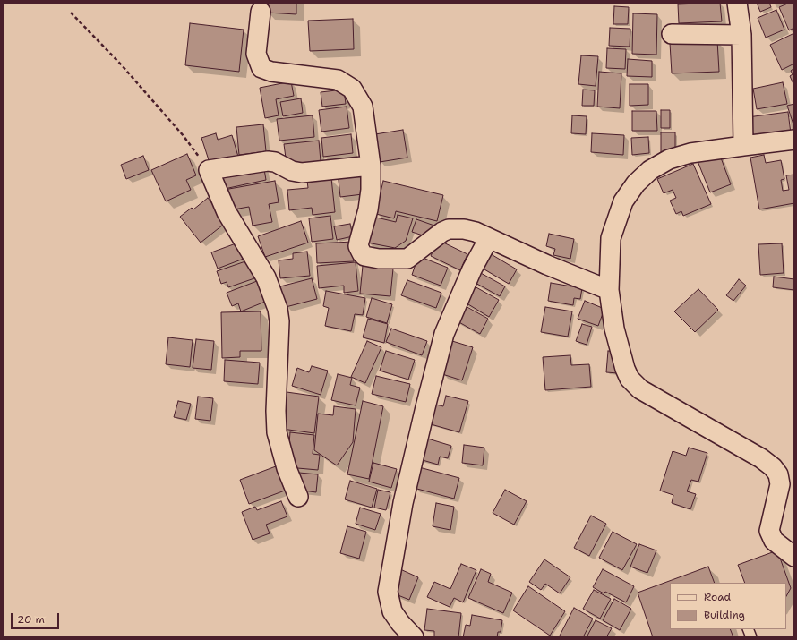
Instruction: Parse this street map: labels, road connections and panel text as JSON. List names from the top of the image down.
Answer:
{
  "legend": ["Road", "Building"],
  "scale_bar": "20 m"
}
